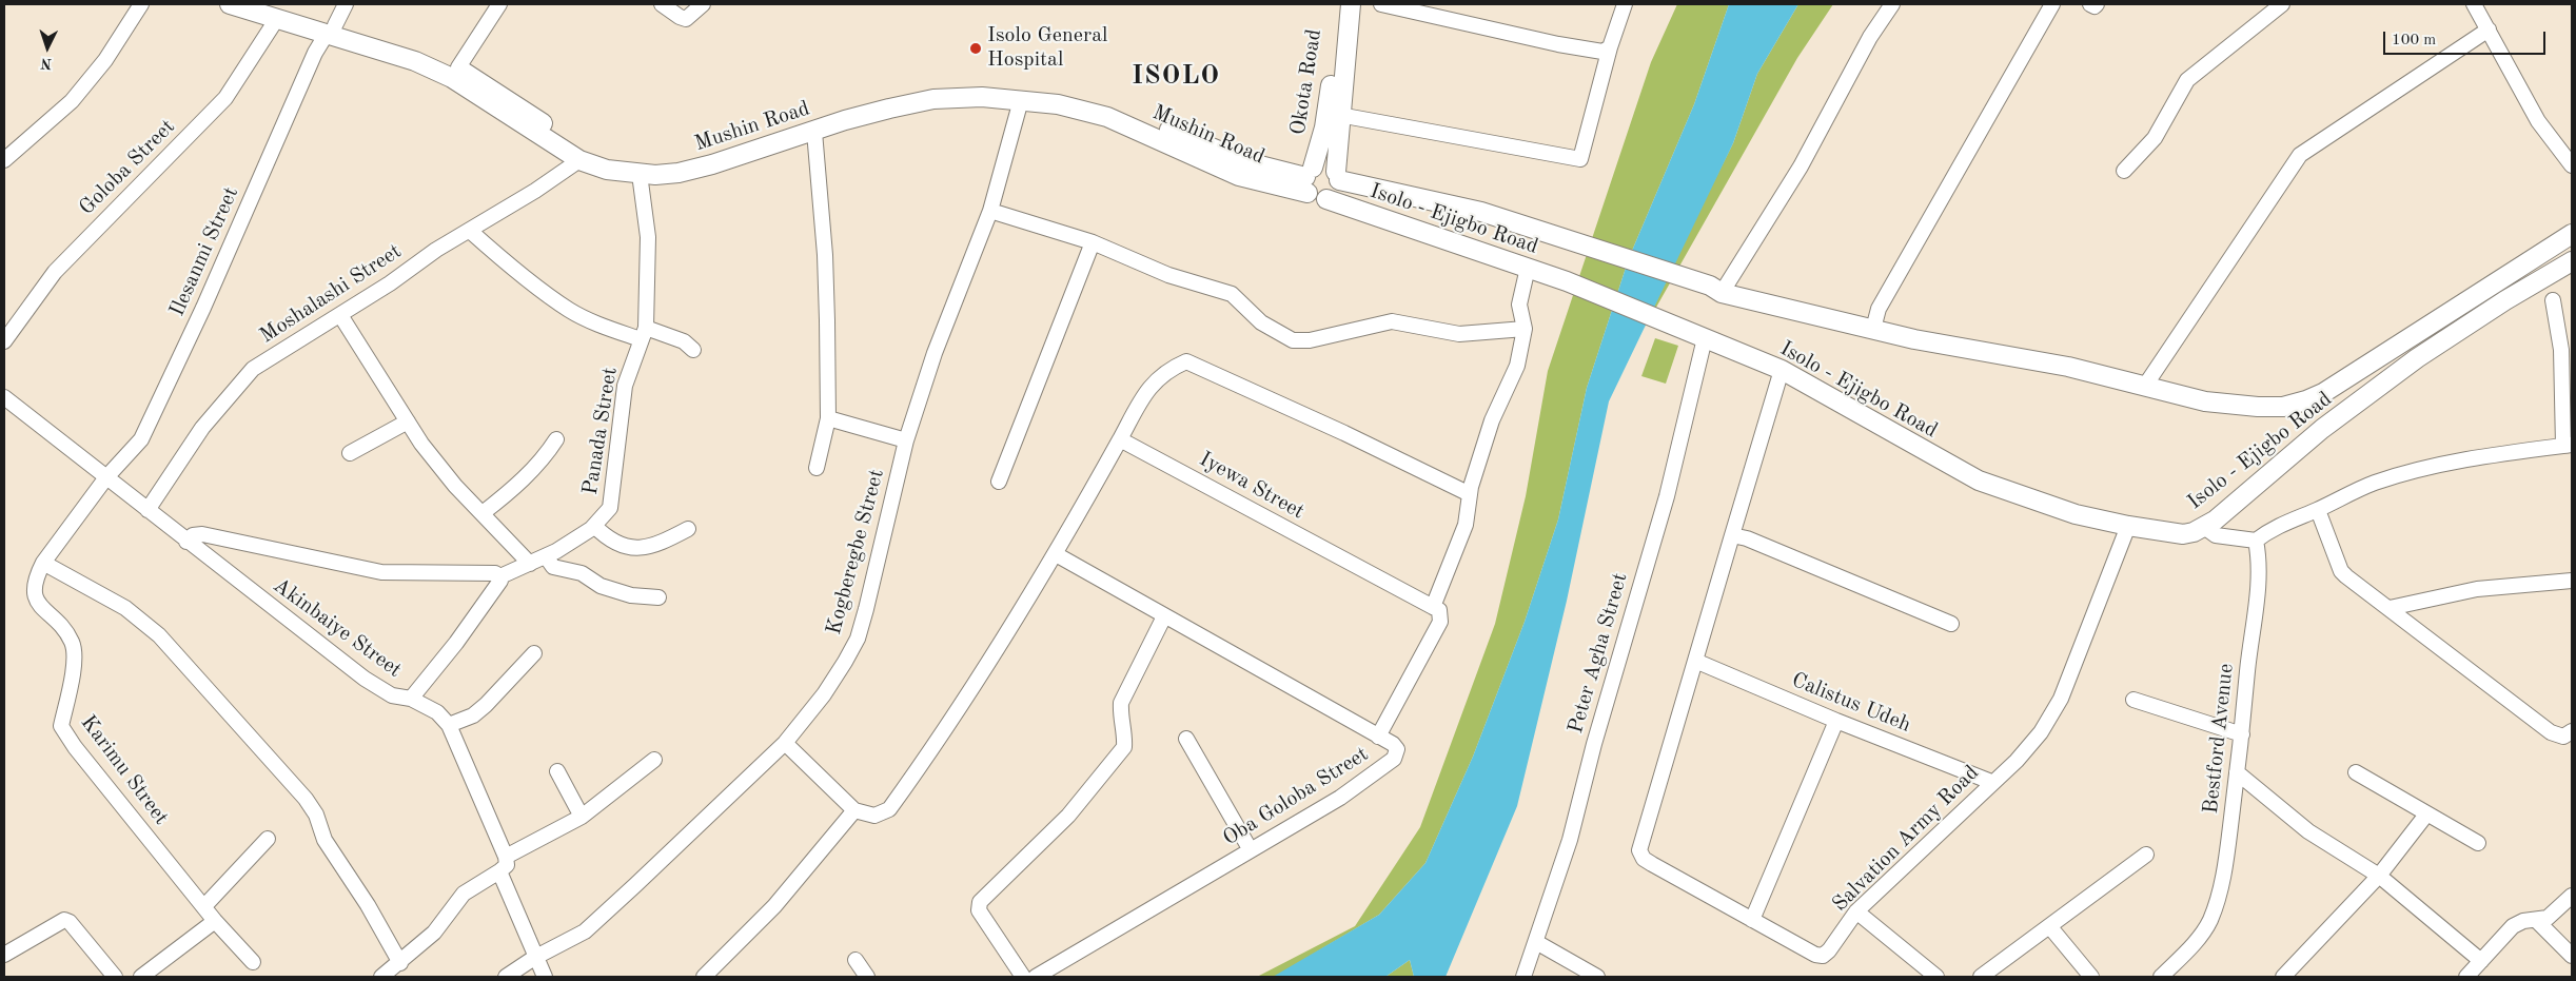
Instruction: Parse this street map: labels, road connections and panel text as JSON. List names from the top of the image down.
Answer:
{
  "streets": {
    "main road": ["Okota Road", "Mushin Road", "Isolo - Ejigbo Road"],
    "street": [
      "Goloba Street",
      "Ilesanmi Street",
      "Moshalashi Street",
      "Panada Street",
      "Iyewa Street",
      "Kogberegbe Street",
      "Akinbaiye Street",
      "Peter Agha Street",
      "Calistus Udeh",
      "Bestford Avenue",
      "Karimu Street",
      "Oba Goloba Street",
      "Salvation Army Road"
    ]
  },
  "crossings": [
    ["Okota Road", "Mushin Road"],
    ["Okota Road", "Isolo - Ejigbo Road"],
    ["Mushin Road", "Goloba Street"],
    ["Mushin Road", "Isolo - Ejigbo Road"],
    ["Mushin Road", "Ilesanmi Street"],
    ["Mushin Road", "Moshalashi Street"],
    ["Mushin Road", "Panada Street"],
    ["Mushin Road", "Kogberegbe Street"],
    ["Isolo - Ejigbo Road", "Peter Agha Street"],
    ["Isolo - Ejigbo Road", "Salvation Army Road"],
    ["Ilesanmi Street", "Akinbaiye Street"],
    ["Ilesanmi Street", "Karimu Street"],
    ["Moshalashi Street", "Akinbaiye Street"],
    ["Akinbaiye Street", "Karimu Street"],
    ["Calistus Udeh", "Salvation Army Road"]
  ],
  "districts": ["ISOLO"],
  "places": ["Isolo General Hospital"],
  "scale_bar": "100 m",
  "north": "bottom"
}
